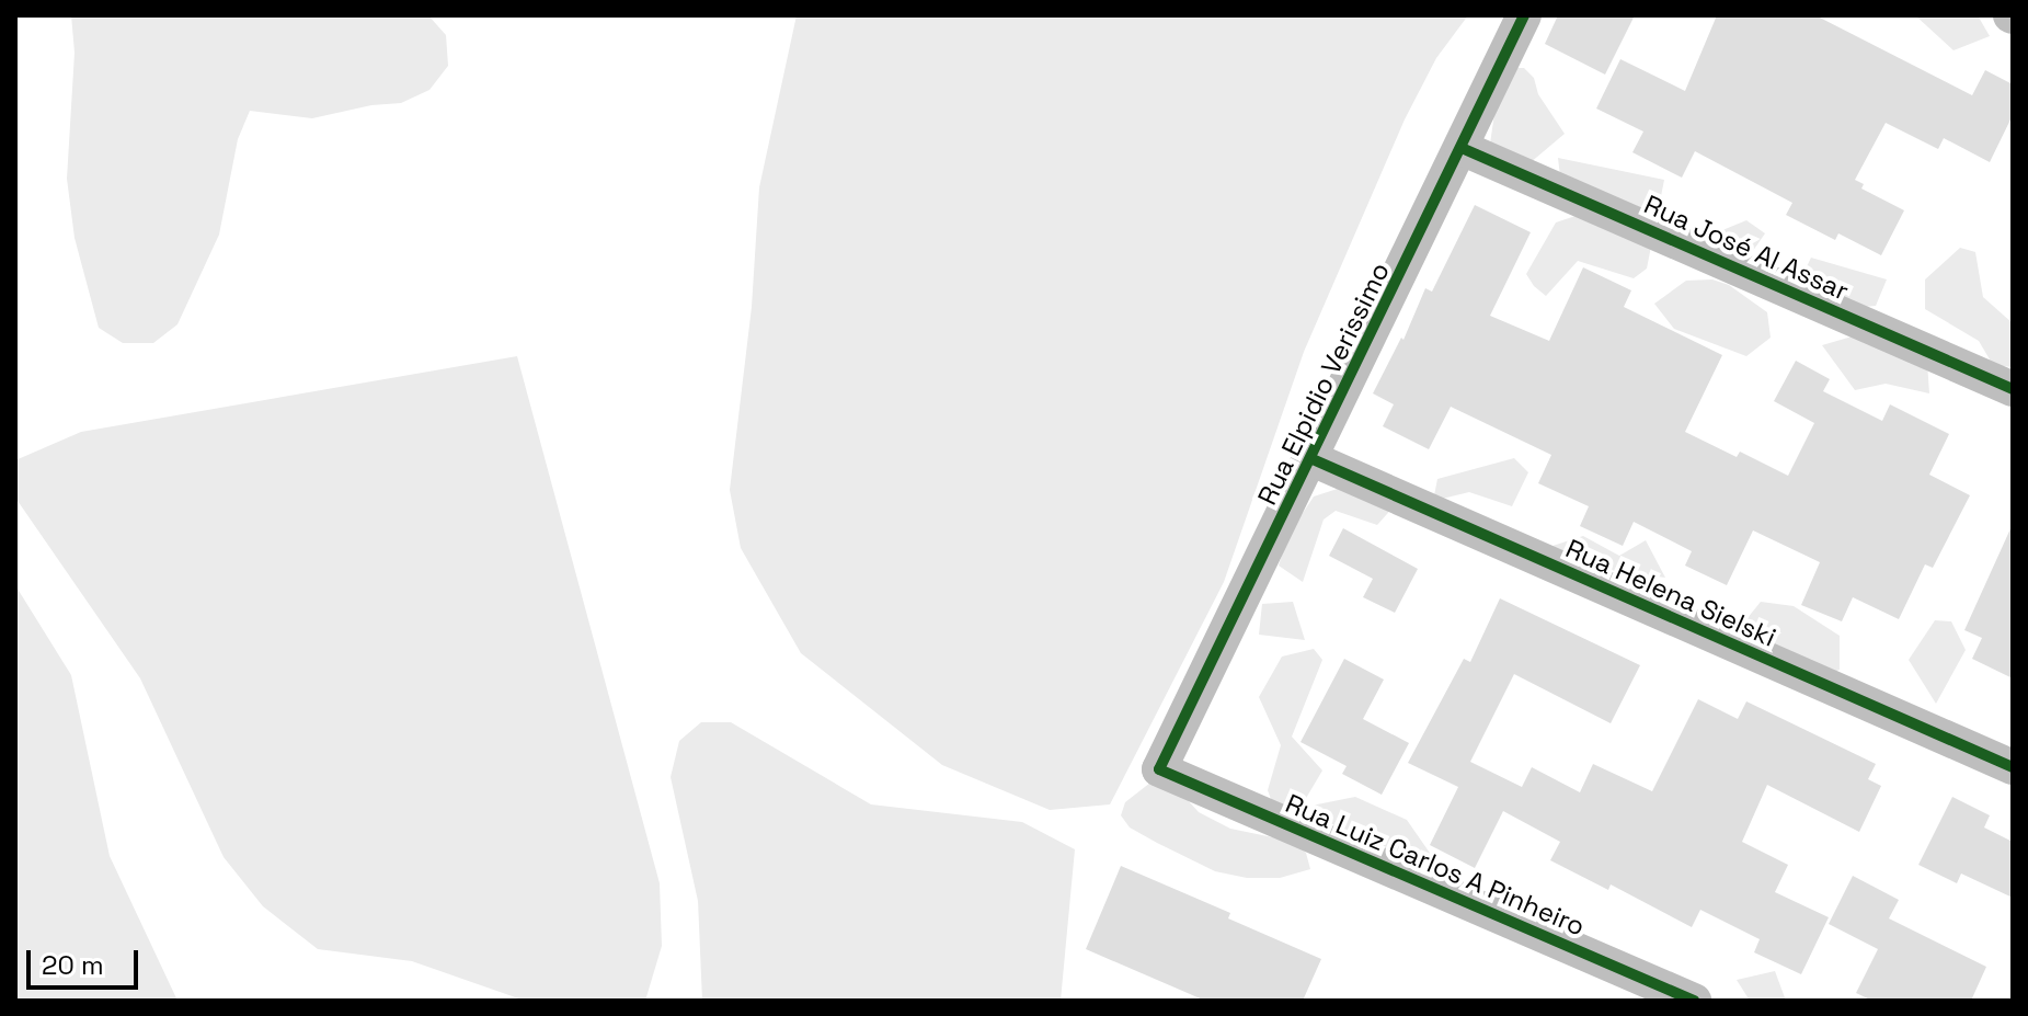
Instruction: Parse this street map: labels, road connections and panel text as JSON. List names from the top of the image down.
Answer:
{
  "streets": {
    "street": [
      "Rua José Al Assar",
      "Rua Elpidio Verissimo",
      "Rua Helena Sielski",
      "Rua Luiz Carlos A Pinheiro"
    ]
  },
  "crossings": [
    ["Rua José Al Assar", "Rua Elpidio Verissimo"],
    ["Rua Elpidio Verissimo", "Rua Helena Sielski"],
    ["Rua Elpidio Verissimo", "Rua Luiz Carlos A Pinheiro"]
  ],
  "scale_bar": "20 m"
}
